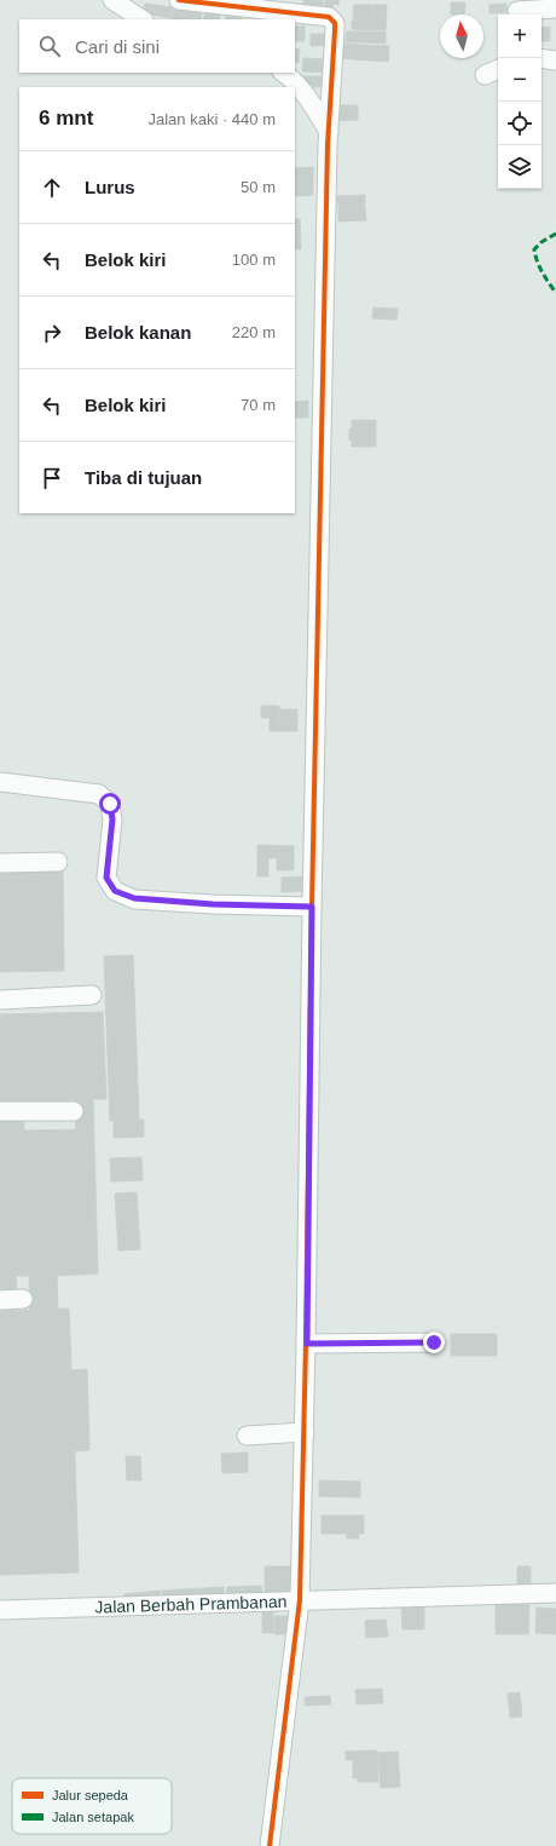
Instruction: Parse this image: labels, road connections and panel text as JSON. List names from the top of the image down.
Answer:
{
  "streets": {
    "street": ["Jalan Berbah Prambanan"]
  },
  "legend": ["Jalur sepeda", "Jalan setapak"],
  "north": "top",
  "page": {
    "map_buttons": ["+", "−"],
    "search": "Cari di sini",
    "heading": ["6 mnt", "Jalan kaki · 440 m"],
    "list": [
      ["Lurus", "50 m"],
      ["Belok kiri", "100 m"],
      ["Belok kanan", "220 m"],
      ["Belok kiri", "70 m"],
      "Tiba di tujuan"
    ]
  }
}
